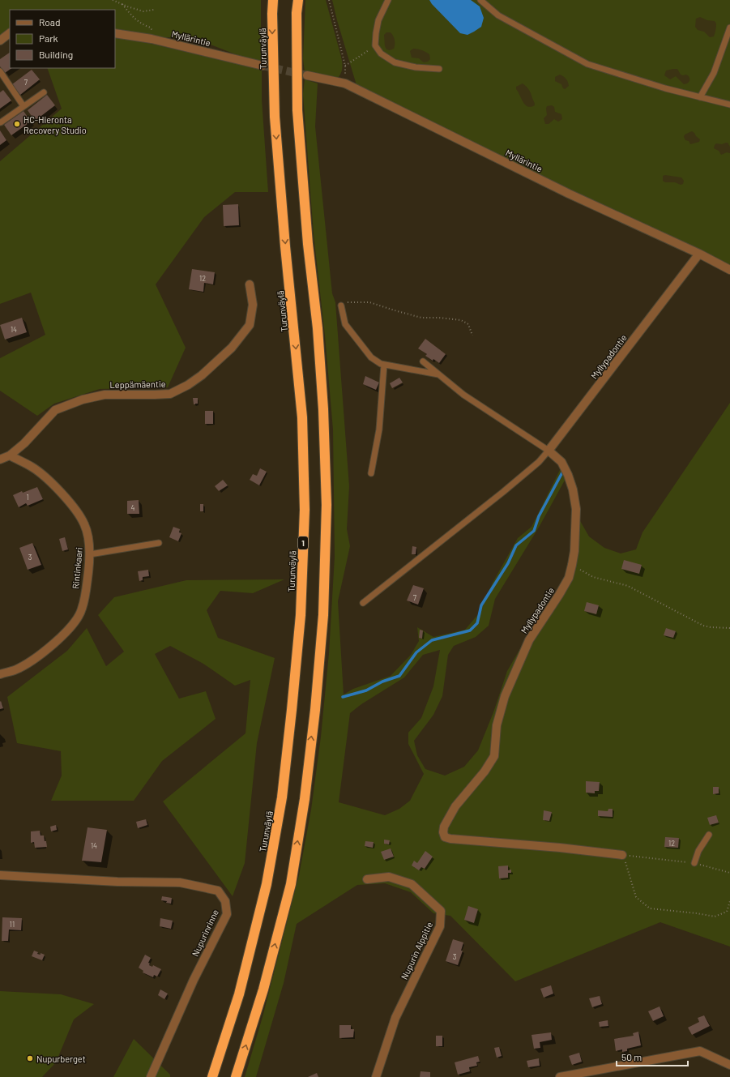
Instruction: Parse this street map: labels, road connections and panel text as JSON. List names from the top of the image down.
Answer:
{
  "streets": {
    "highway": ["Turunväylä", "1"],
    "street": [
      "Myllärintie",
      "Myllypadontie",
      "Leppämäentie",
      "Rintinkaari",
      "Nupurinrinne",
      "Nupurin Alppitie"
    ]
  },
  "crossings": [
    ["Myllärintie", "Myllypadontie"],
    ["Leppämäentie", "Rintinkaari"]
  ],
  "places": ["HC-Hieronta Recovery Studio", "Nupurberget"],
  "house_numbers": [
    "7",
    "12",
    "14",
    "1",
    "4",
    "3",
    "7",
    "12",
    "14",
    "11",
    "3"
  ],
  "legend": ["Road", "Park", "Building"],
  "scale_bar": "50 m"
}
